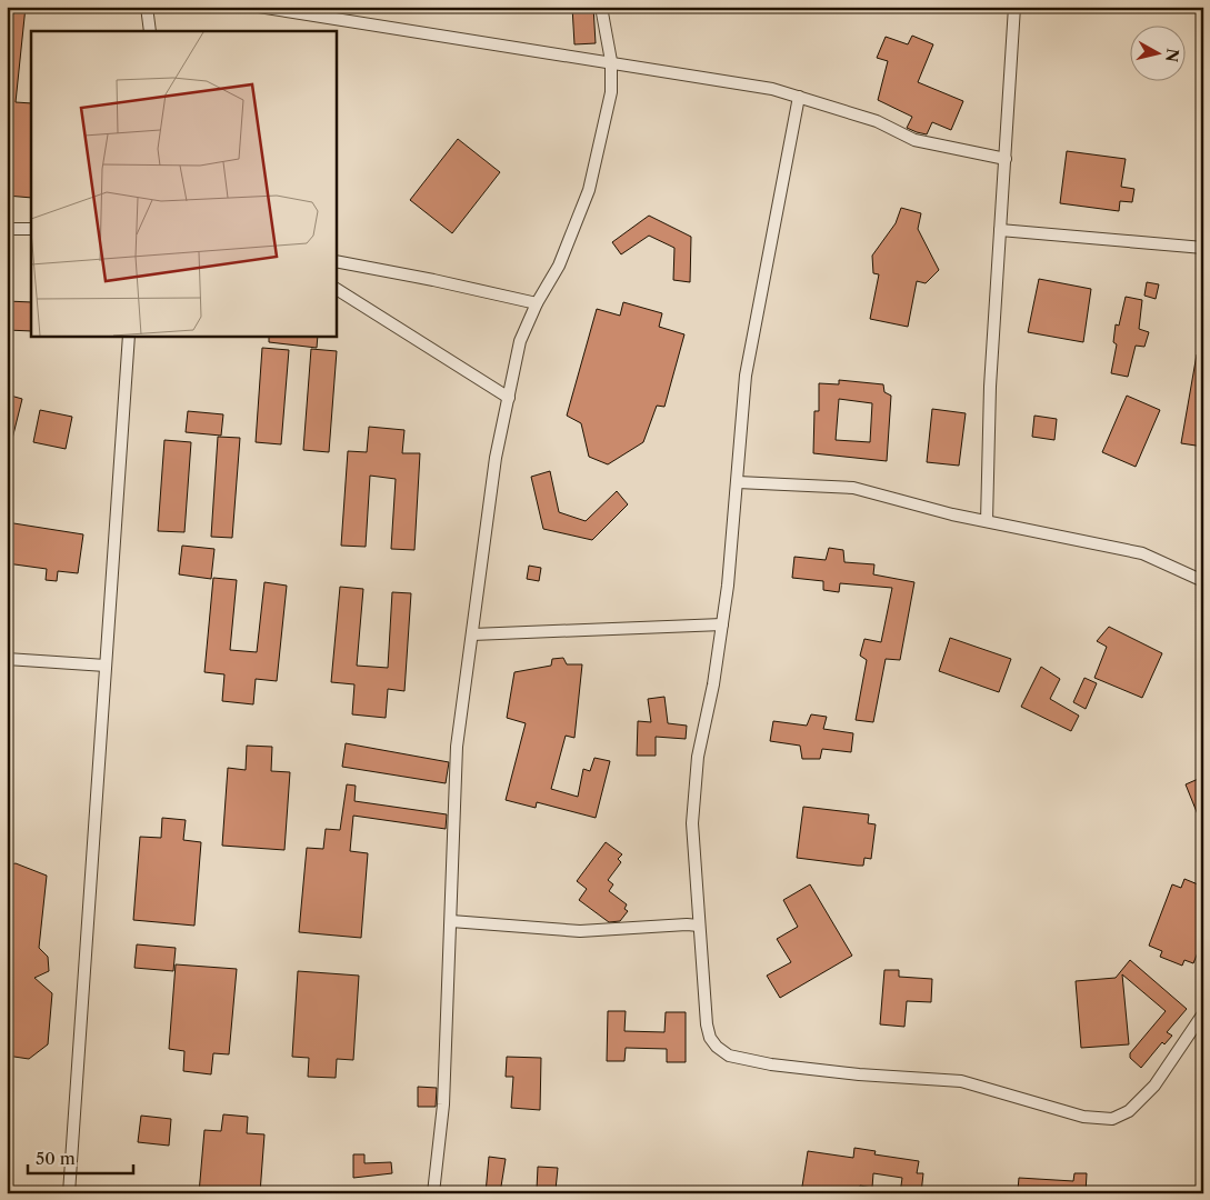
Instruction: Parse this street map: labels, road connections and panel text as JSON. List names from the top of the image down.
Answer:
{
  "scale_bar": "50 m",
  "north": "right"
}
